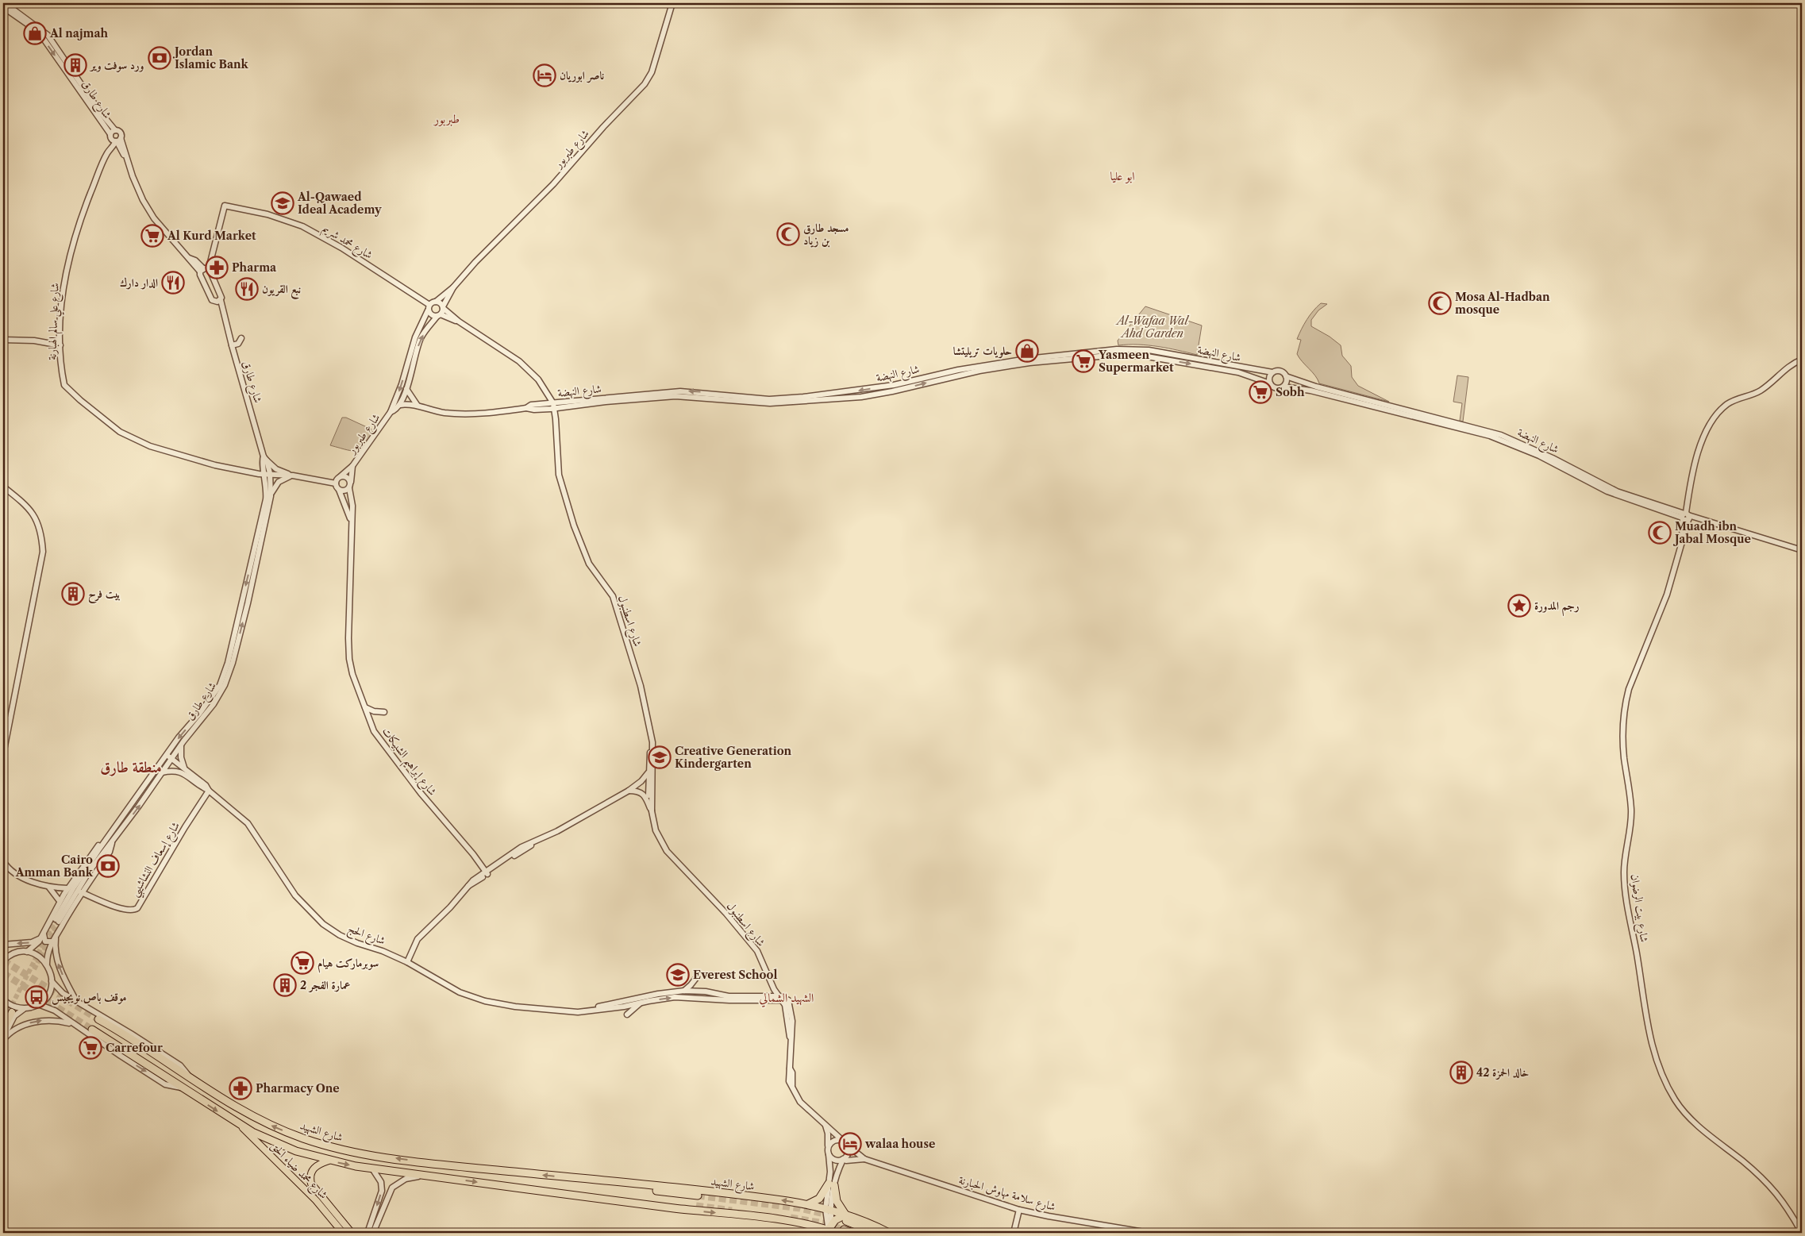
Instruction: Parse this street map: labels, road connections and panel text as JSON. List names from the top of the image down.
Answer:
{
  "streets": {
    "highway": ["شارع الشهيد"],
    "main road": ["شارع محمد ضياء الحق"],
    "street": [
      "شارع طارق",
      "شارع طبربور",
      "شارع محمد شريم",
      "شارع علي سالم الهبارنة",
      "شارع النهضة",
      "شارع اسطنبول",
      "شارع إبراهيم الشبيكات",
      "شارع إسعاف النشاشيبي",
      "شارع بيت الرضوان",
      "شارع الحج",
      "شارع سلامة مهاوش الحبارنة"
    ]
  },
  "crossings": [
    ["شارع طارق", "شارع محمد شريم"],
    ["شارع طارق", "شارع علي سالم الهبارنة"],
    ["شارع طارق", "شارع الحج"],
    ["شارع طبربور", "شارع محمد شريم"],
    ["شارع طبربور", "شارع علي سالم الهبارنة"],
    ["شارع طبربور", "شارع النهضة"],
    ["شارع طبربور", "شارع إبراهيم الشبيكات"],
    ["شارع علي سالم الهبارنة", "شارع إبراهيم الشبيكات"],
    ["شارع النهضة", "شارع اسطنبول"],
    ["شارع النهضة", "شارع بيت الرضوان"],
    ["شارع اسطنبول", "شارع الحج"],
    ["شارع اسطنبول", "شارع سلامة مهاوش الحبارنة"],
    ["شارع إسعاف النشاشيبي", "شارع الحج"]
  ],
  "districts": [
    "طبربور",
    "ابو عليا",
    "منطقة طارق",
    "الشهيد الشمالي"
  ],
  "parks": ["Al-Wafaa Wal Ahd Garden"],
  "places": {
    "shop": ["Al najmah", "حلويات تريليتشا"],
    "bank": ["Jordan Islamic Bank", "Cairo Amman Bank"],
    "building": [
      "ورد سوفت وير",
      "بيت فرح",
      "عمارة الفجر 2",
      "خالد الحمزة 42"
    ],
    "hotel": ["ناصر ابوريان", "walaa house"],
    "school or university": ["Al-Qawaed Ideal Academy", "Creative Generation Kindergarten", "Everest School"],
    "mosque": ["مسجد طارق بن زياد", "Mosa Al-Hadban mosque", "Muadh ibn Jabal Mosque"],
    "supermarket": [
      "Al Kurd Market",
      "Yasmeen Supermarket",
      "Sobh",
      "سوبرماركت هيام",
      "Carrefour"
    ],
    "pharmacy": ["Pharma", "Pharmacy One"],
    "restaurant": ["الدار دارك", "نبع القريون"],
    "place": ["رجم المدورة"],
    "bus stop": ["موقف باص نويجيس"]
  }
}
